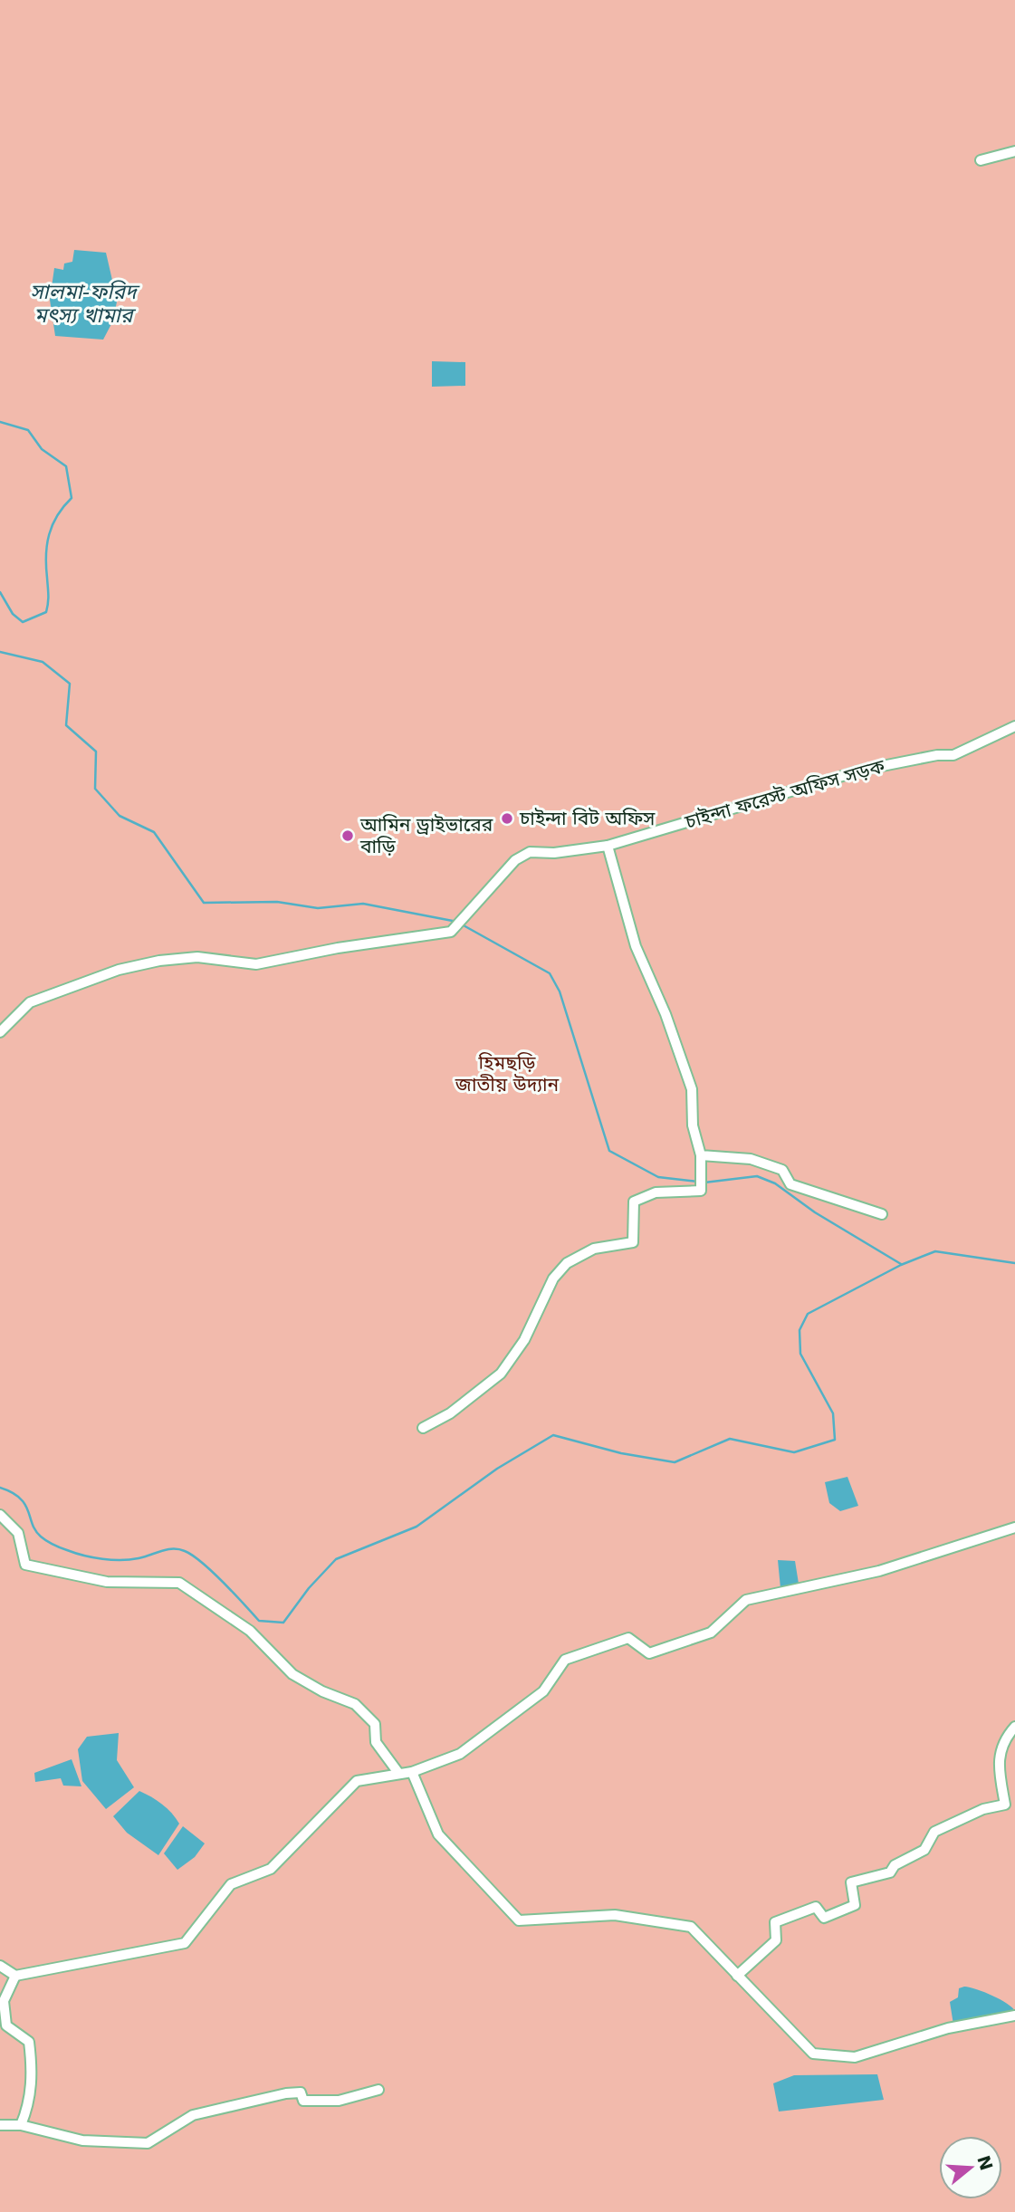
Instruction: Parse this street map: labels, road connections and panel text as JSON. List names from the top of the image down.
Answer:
{
  "streets": {
    "street": ["চাইন্দা ফরেস্ট অফিস সড়ক"]
  },
  "water": ["সালমা-ফরিদ মৎস্য খামার"],
  "parks": ["হিমছড়ি জাতীয় উদ্যান"],
  "places": ["চাইন্দা বিট অফিস", "আমিন ড্রাইভারের বাড়ি"],
  "north": "right"
}
